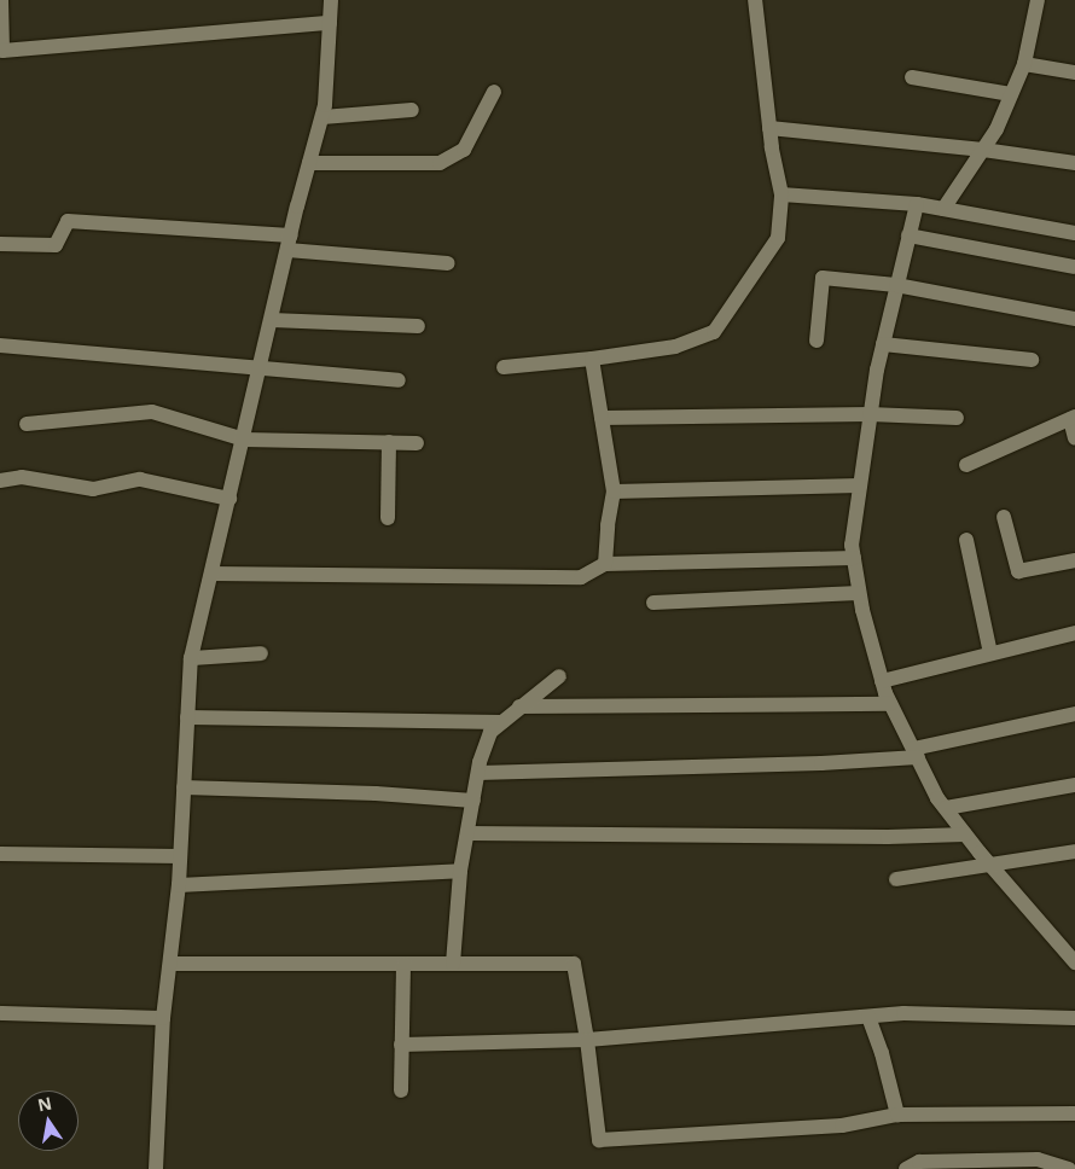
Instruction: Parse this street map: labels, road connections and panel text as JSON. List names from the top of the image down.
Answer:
{
  "north": "top"
}
